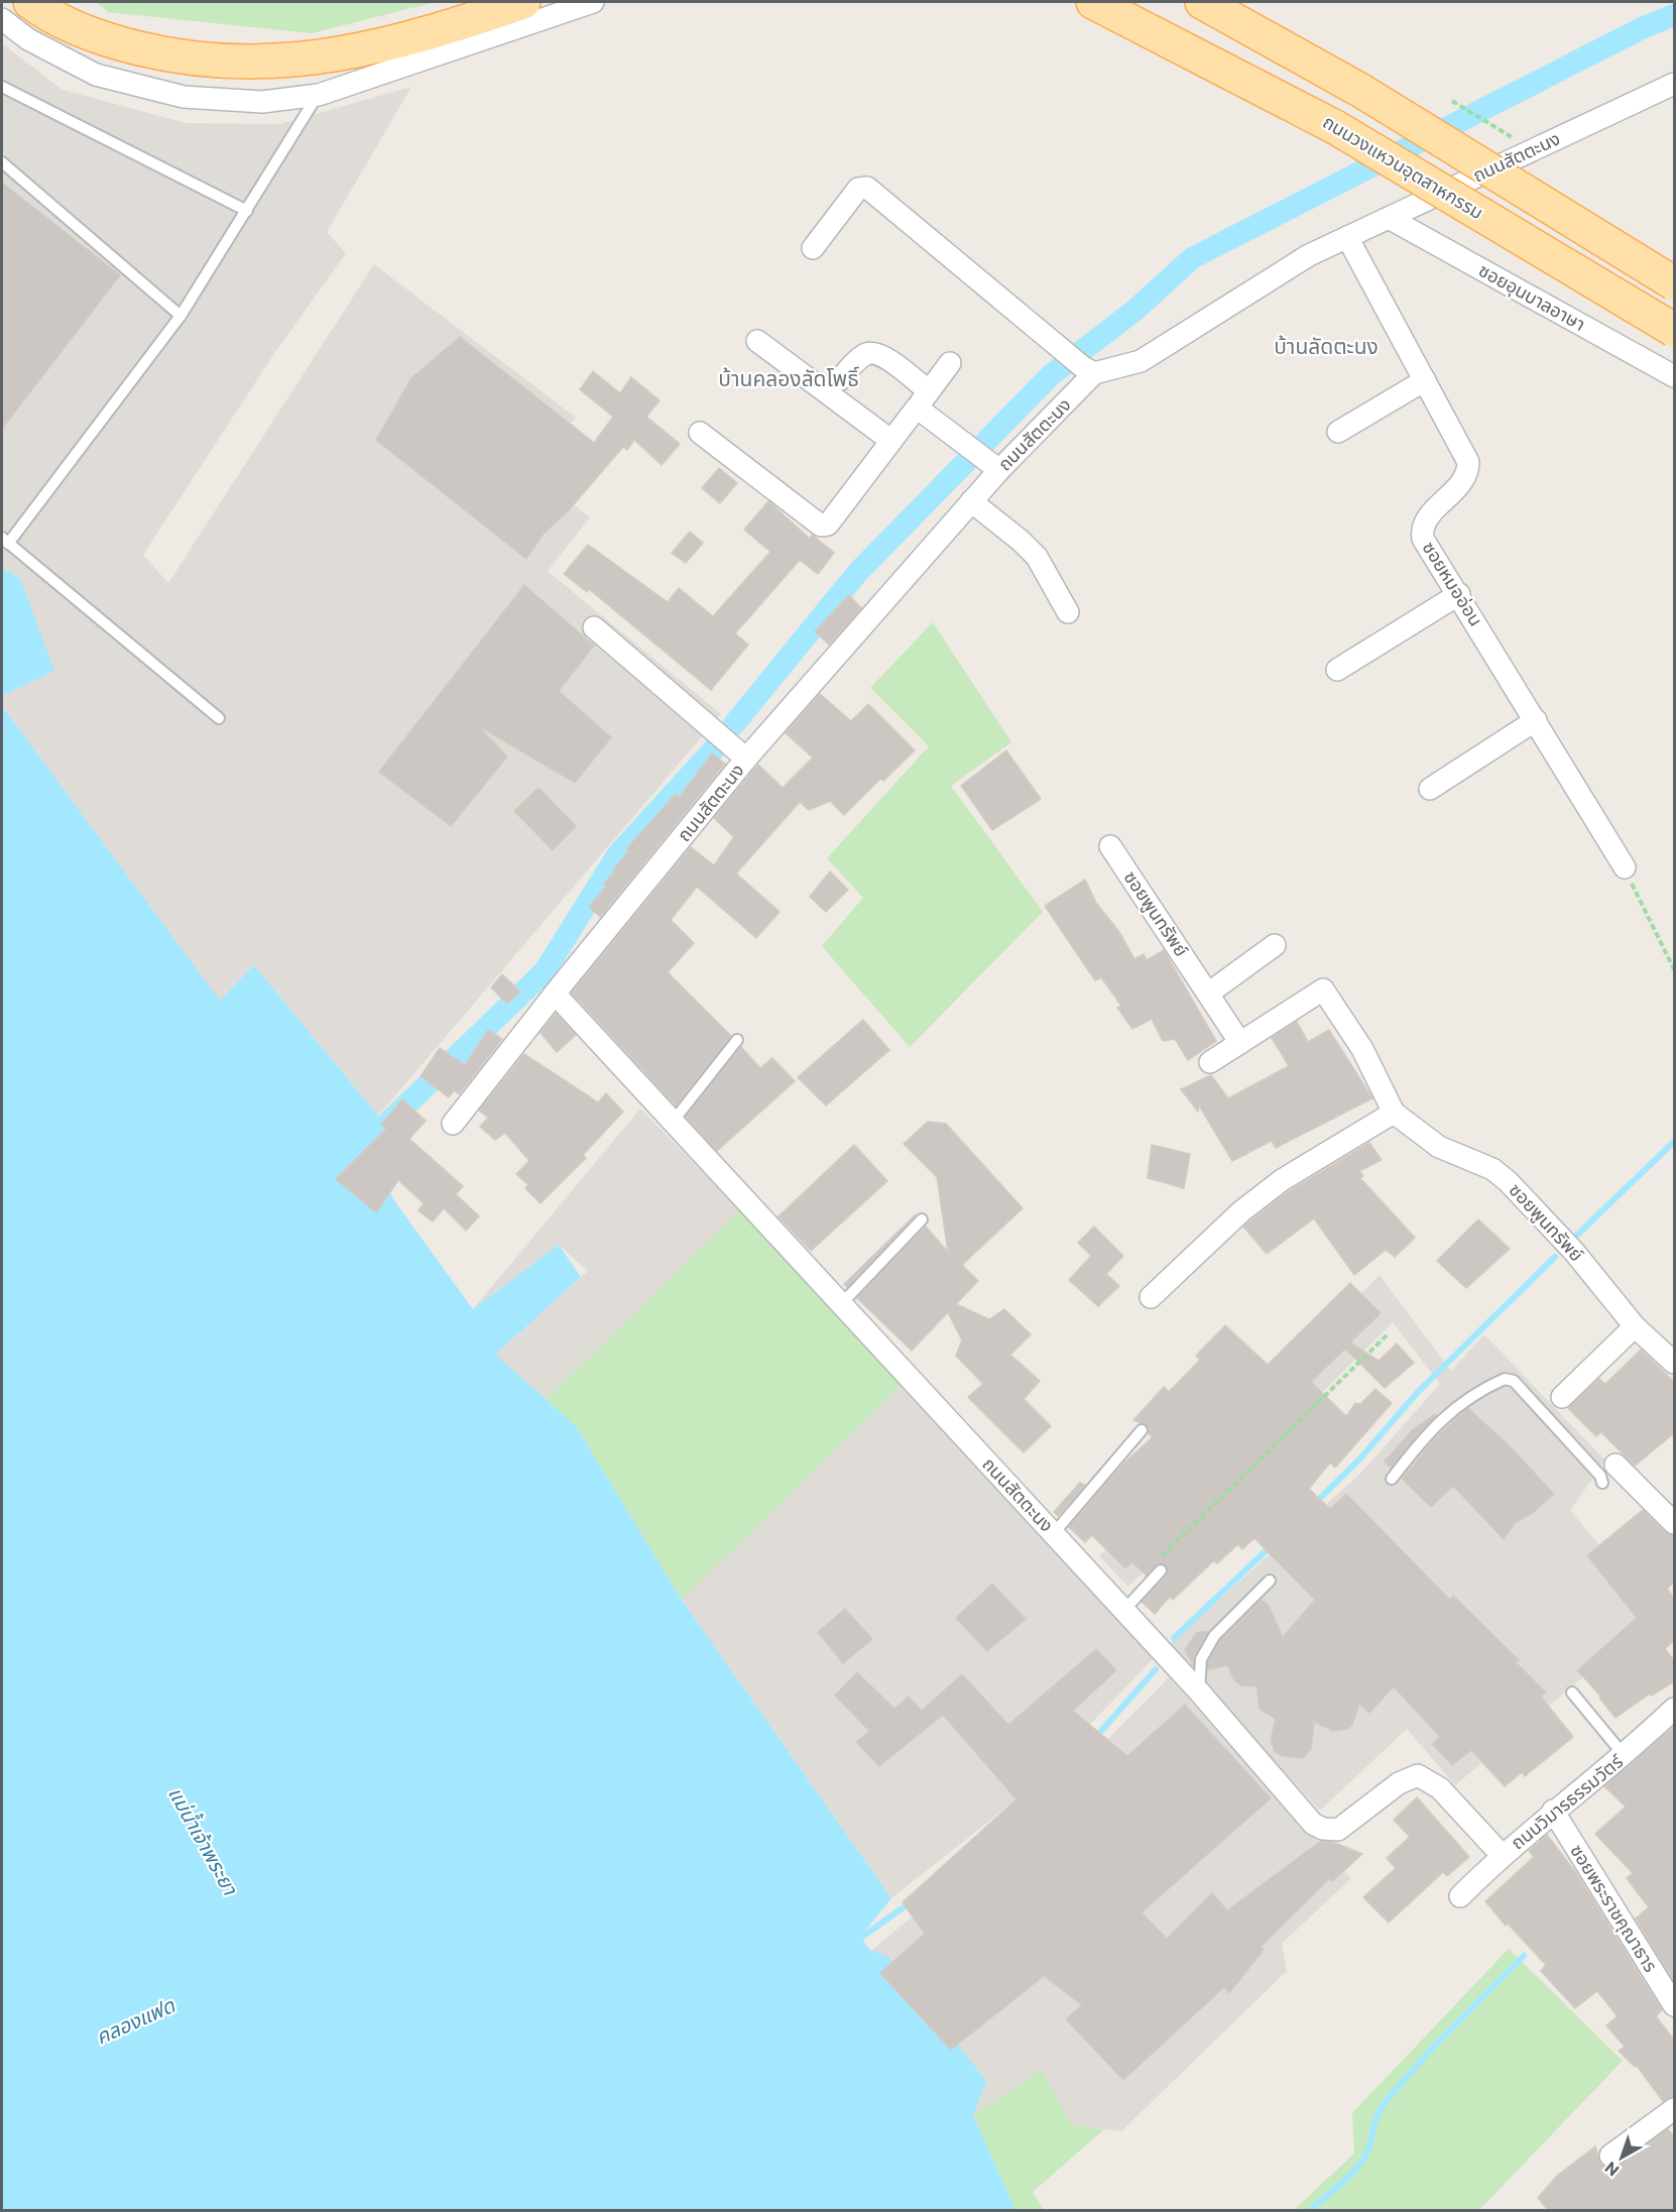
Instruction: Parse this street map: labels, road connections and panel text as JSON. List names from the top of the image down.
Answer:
{
  "streets": {
    "main road": ["ถนนวงแหวนอุตสาหกรรม"],
    "street": [
      "ถนนสัตตะนง",
      "ซอยอุนบาลอาษา",
      "ซอยหมออ่อน",
      "ซอยพูนทรัพย์",
      "ถนนวิมารธรรมวัตร์",
      "ซอยพระราชคุณาธาร"
    ]
  },
  "crossings": [
    ["ถนนสัตตะนง", "ซอยอุนบาลอาษา"],
    ["ถนนสัตตะนง", "ซอยหมออ่อน"],
    ["ถนนสัตตะนง", "ถนนวิมารธรรมวัตร์"],
    ["ถนนวิมารธรรมวัตร์", "ซอยพระราชคุณาธาร"]
  ],
  "districts": ["บ้านลัดตะนง", "บ้านคลองลัดโพธิ์"],
  "water": ["แม่น้ำเจ้าพระยา", "คลองแฟด"],
  "north": "bottom left"
}
